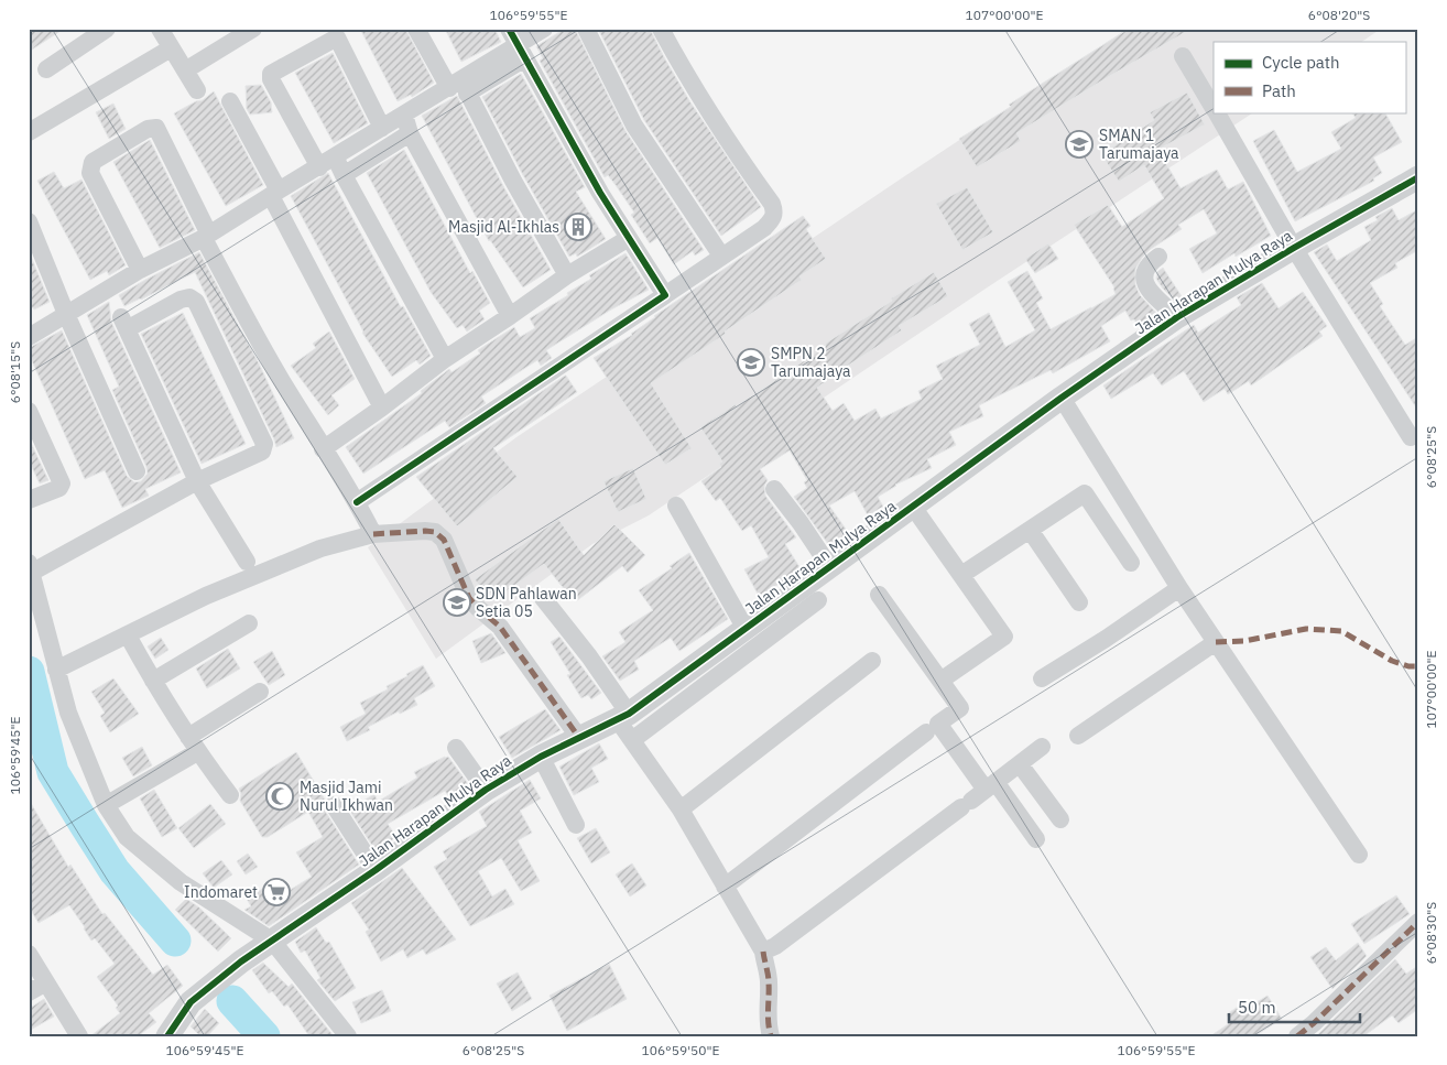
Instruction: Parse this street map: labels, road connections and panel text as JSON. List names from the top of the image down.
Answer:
{
  "streets": {
    "street": ["Jalan Harapan Mulya Raya"]
  },
  "places": {
    "school or university": ["SMAN 1 Tarumajaya", "SMPN 2 Tarumajaya", "SDN Pahlawan Setia 05"],
    "building": ["Masjid Al-Ikhlas"],
    "mosque": ["Masjid Jami Nurul Ikhwan"],
    "supermarket": ["Indomaret"]
  },
  "legend": ["Cycle path", "Path"],
  "scale_bar": "50 m",
  "coordinates": [
    "106°59'55\"E",
    "107°00'00\"E",
    "6°08'20\"S",
    "6°08'15\"S",
    "6°08'25\"S",
    "106°59'45\"E",
    "6°08'30\"S",
    "106°59'50\"E"
  ]
}
